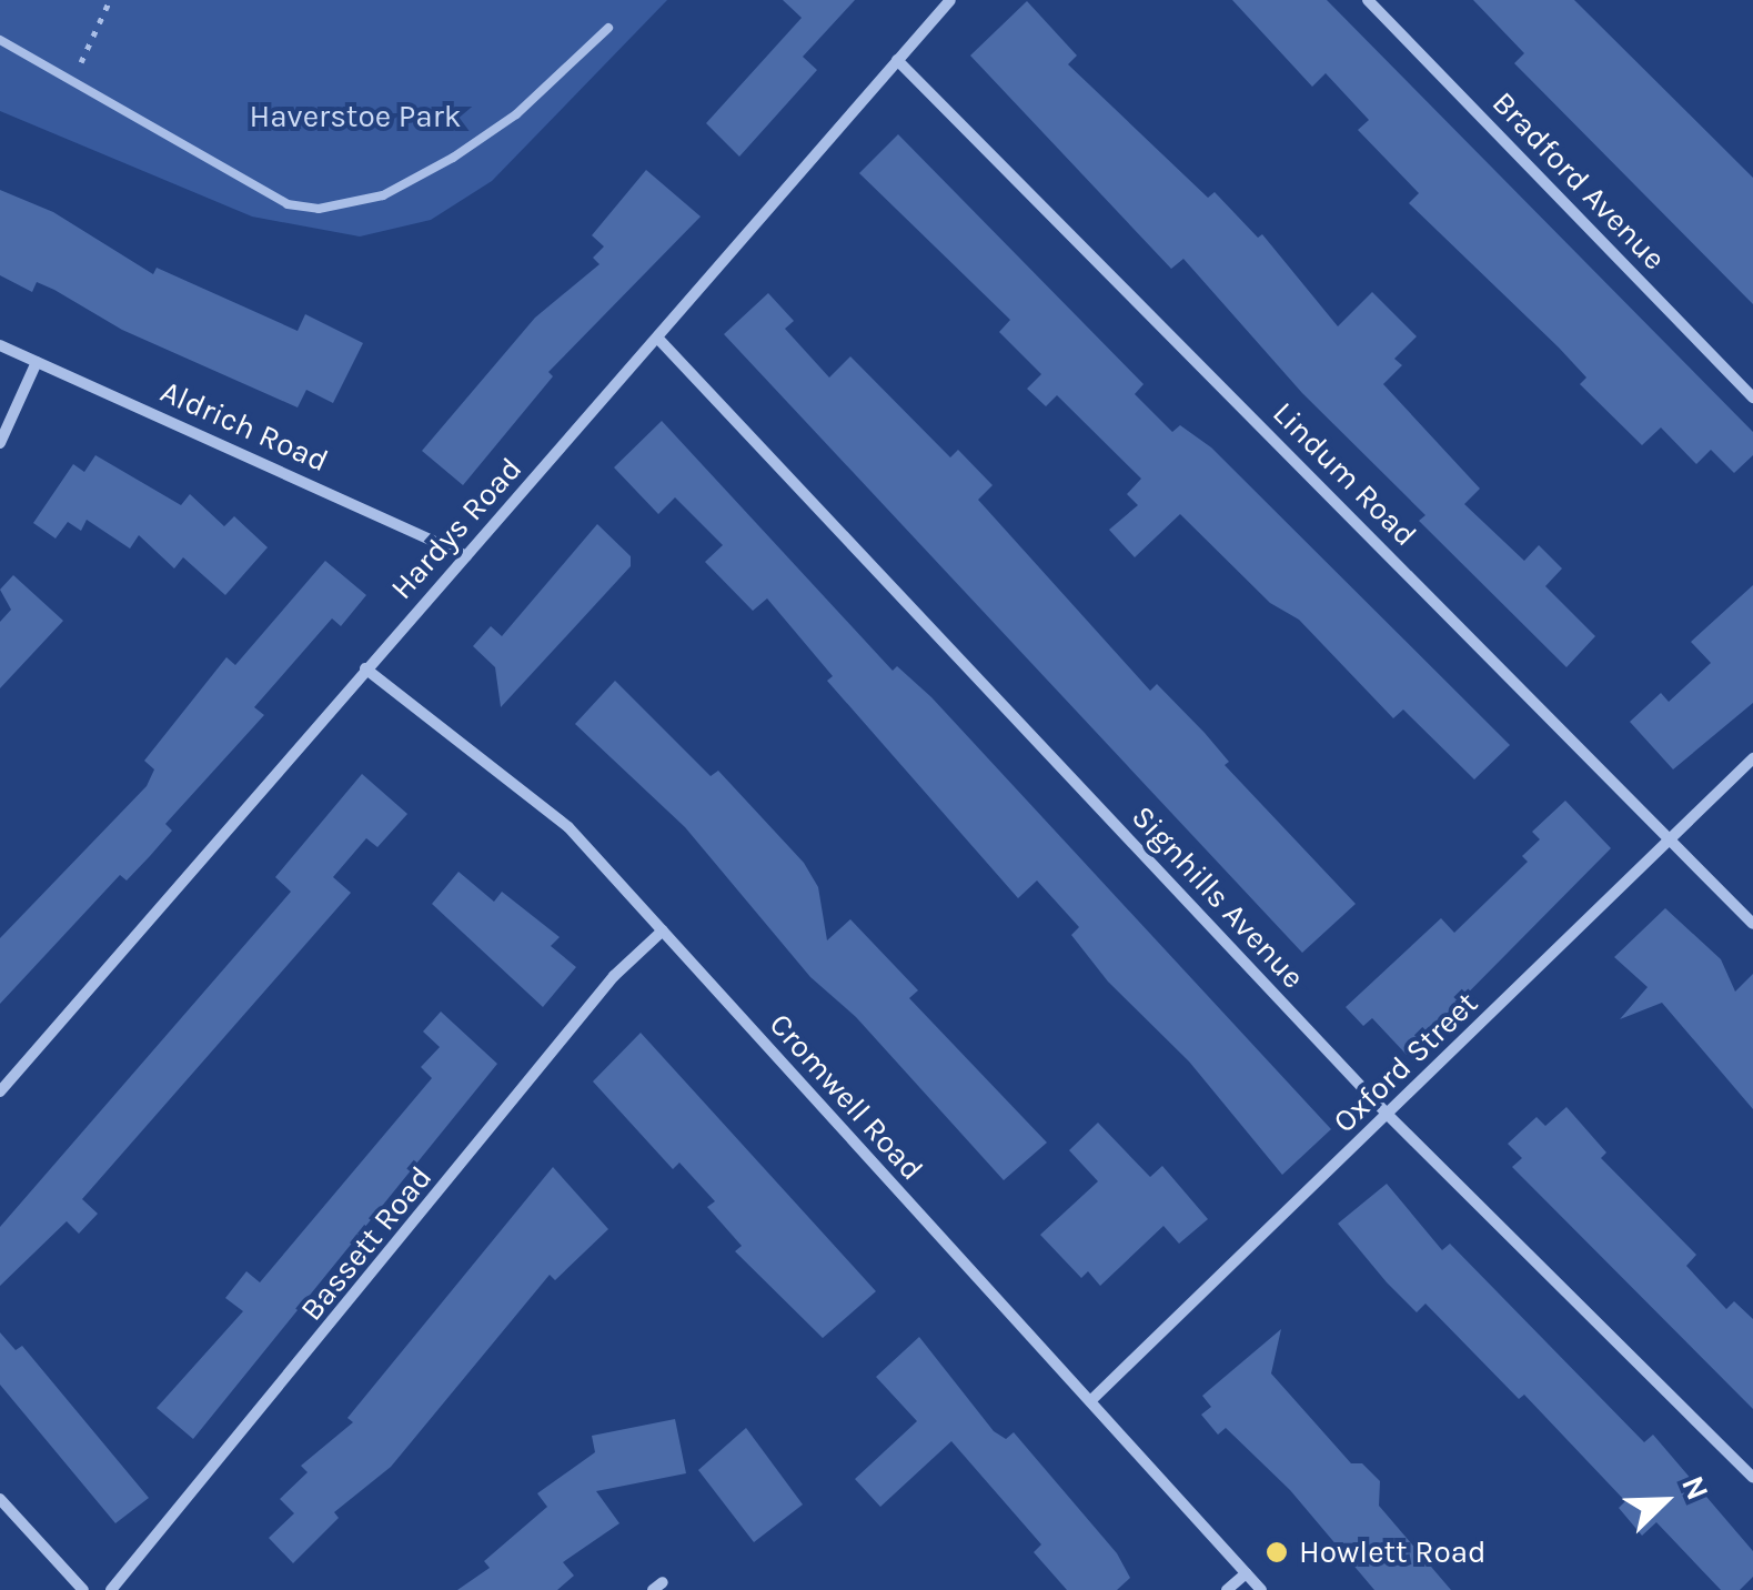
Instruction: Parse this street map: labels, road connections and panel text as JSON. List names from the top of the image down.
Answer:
{
  "streets": {
    "street": [
      "Bradford Avenue",
      "Aldrich Road",
      "Lindum Road",
      "Hardys Road",
      "Signhills Avenue",
      "Oxford Street",
      "Cromwell Road",
      "Bassett Road"
    ]
  },
  "crossings": [
    ["Aldrich Road", "Hardys Road"],
    ["Lindum Road", "Hardys Road"],
    ["Lindum Road", "Oxford Street"],
    ["Hardys Road", "Signhills Avenue"],
    ["Hardys Road", "Cromwell Road"],
    ["Signhills Avenue", "Oxford Street"],
    ["Oxford Street", "Cromwell Road"],
    ["Cromwell Road", "Bassett Road"]
  ],
  "parks": ["Haverstoe Park"],
  "places": ["Howlett Road"],
  "north": "top right"
}
